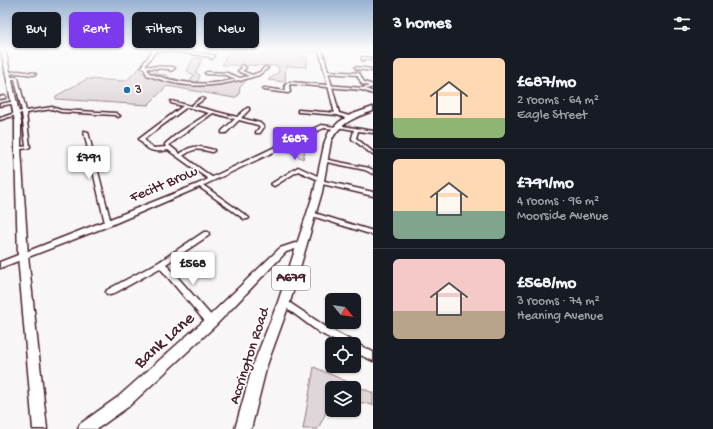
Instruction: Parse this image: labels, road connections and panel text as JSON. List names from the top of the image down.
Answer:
{
  "streets": {
    "main road": ["A679", "Bank Lane", "Accrington Road"],
    "street": ["Fecitt Brow"]
  },
  "crossings": [
    ["Fecitt Brow", "Accrington Road"],
    ["Bank Lane", "Accrington Road"]
  ],
  "places": ["3"],
  "north": "bottom right",
  "page": {
    "heading": "3 homes",
    "chip": [
      "Buy",
      "Rent",
      "Filters",
      "New"
    ],
    "list": [
      {
        "name": "£687/mo",
        "note": "2 rooms · 64 m² · Eagle Street"
      },
      {
        "name": "£791/mo",
        "note": "4 rooms · 96 m² · Moorside Avenue"
      },
      {
        "name": "£568/mo",
        "note": "3 rooms · 74 m² · Heaning Avenue"
      }
    ],
    "price": ["£687", "£791", "£568"]
  }
}
